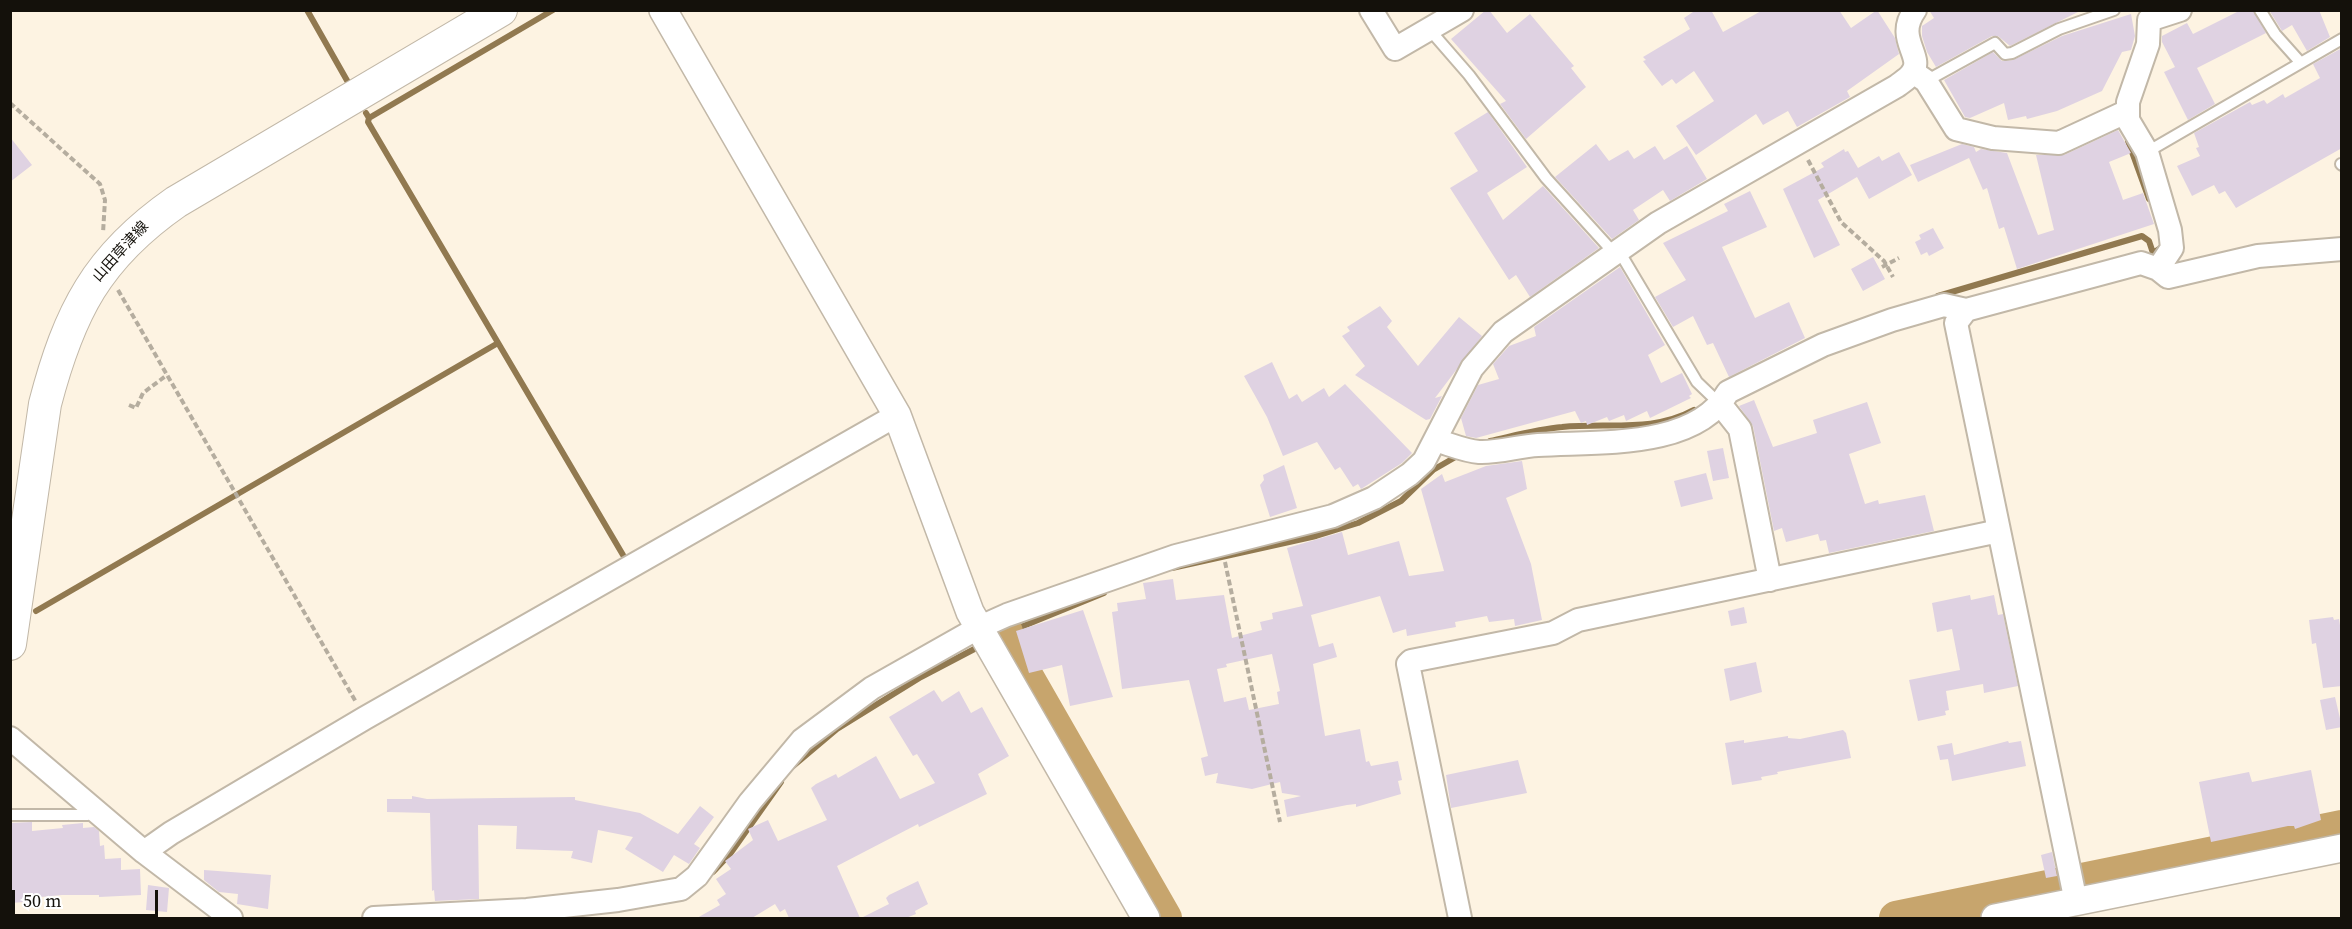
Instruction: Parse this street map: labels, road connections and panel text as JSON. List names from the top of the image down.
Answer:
{
  "streets": {
    "main road": ["山田草津線"]
  },
  "scale_bar": "50 m"
}
